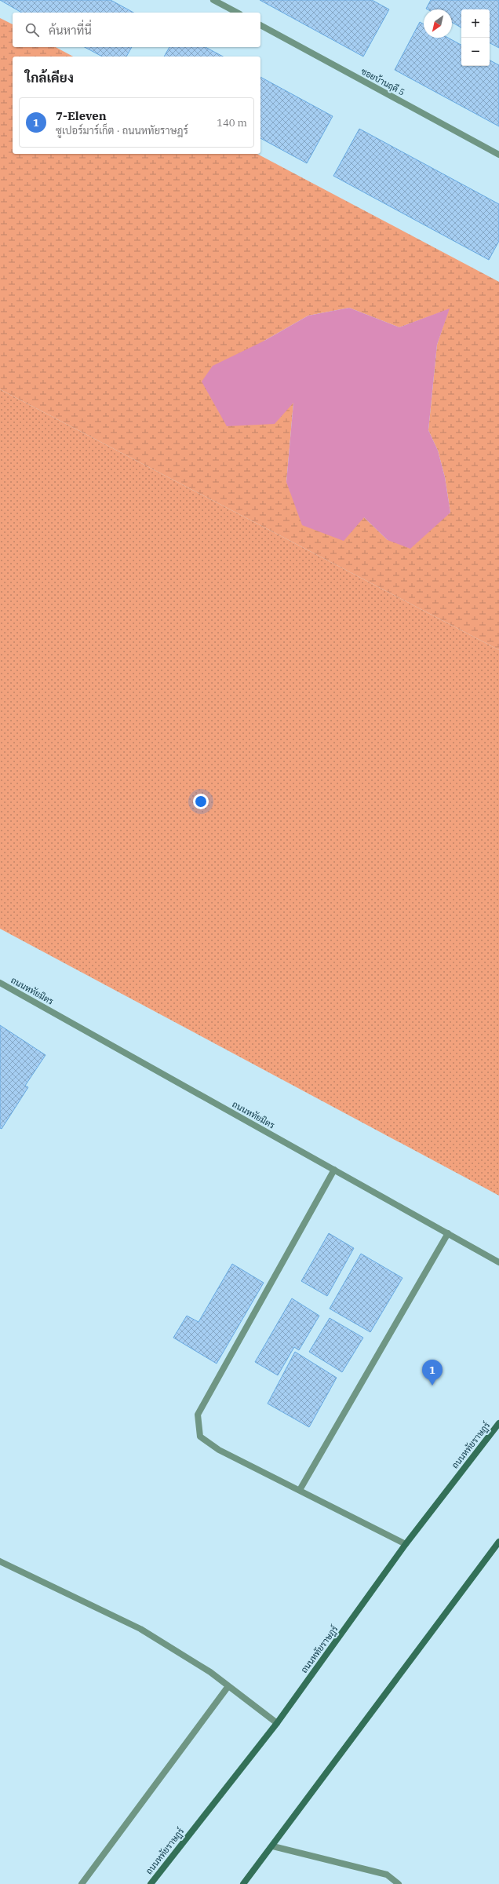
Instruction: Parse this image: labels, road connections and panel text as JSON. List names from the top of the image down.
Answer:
{
  "streets": {
    "main road": ["ถนนหทัยราษฎร์"],
    "street": ["ซอยบ้านฤดี 5", "ถนนหทัยมิตร"]
  },
  "north": "bottom left",
  "page": {
    "map_buttons": ["+", "−"],
    "search": "ค้นหาที่นี่",
    "heading": "ใกล้เคียง",
    "list": [
      {
        "mark": "1",
        "name": "7-Eleven",
        "note": "ซูเปอร์มาร์เก็ต · ถนนหทัยราษฎร์",
        "value": "140 m"
      }
    ],
    "pins": "1"
  }
}
